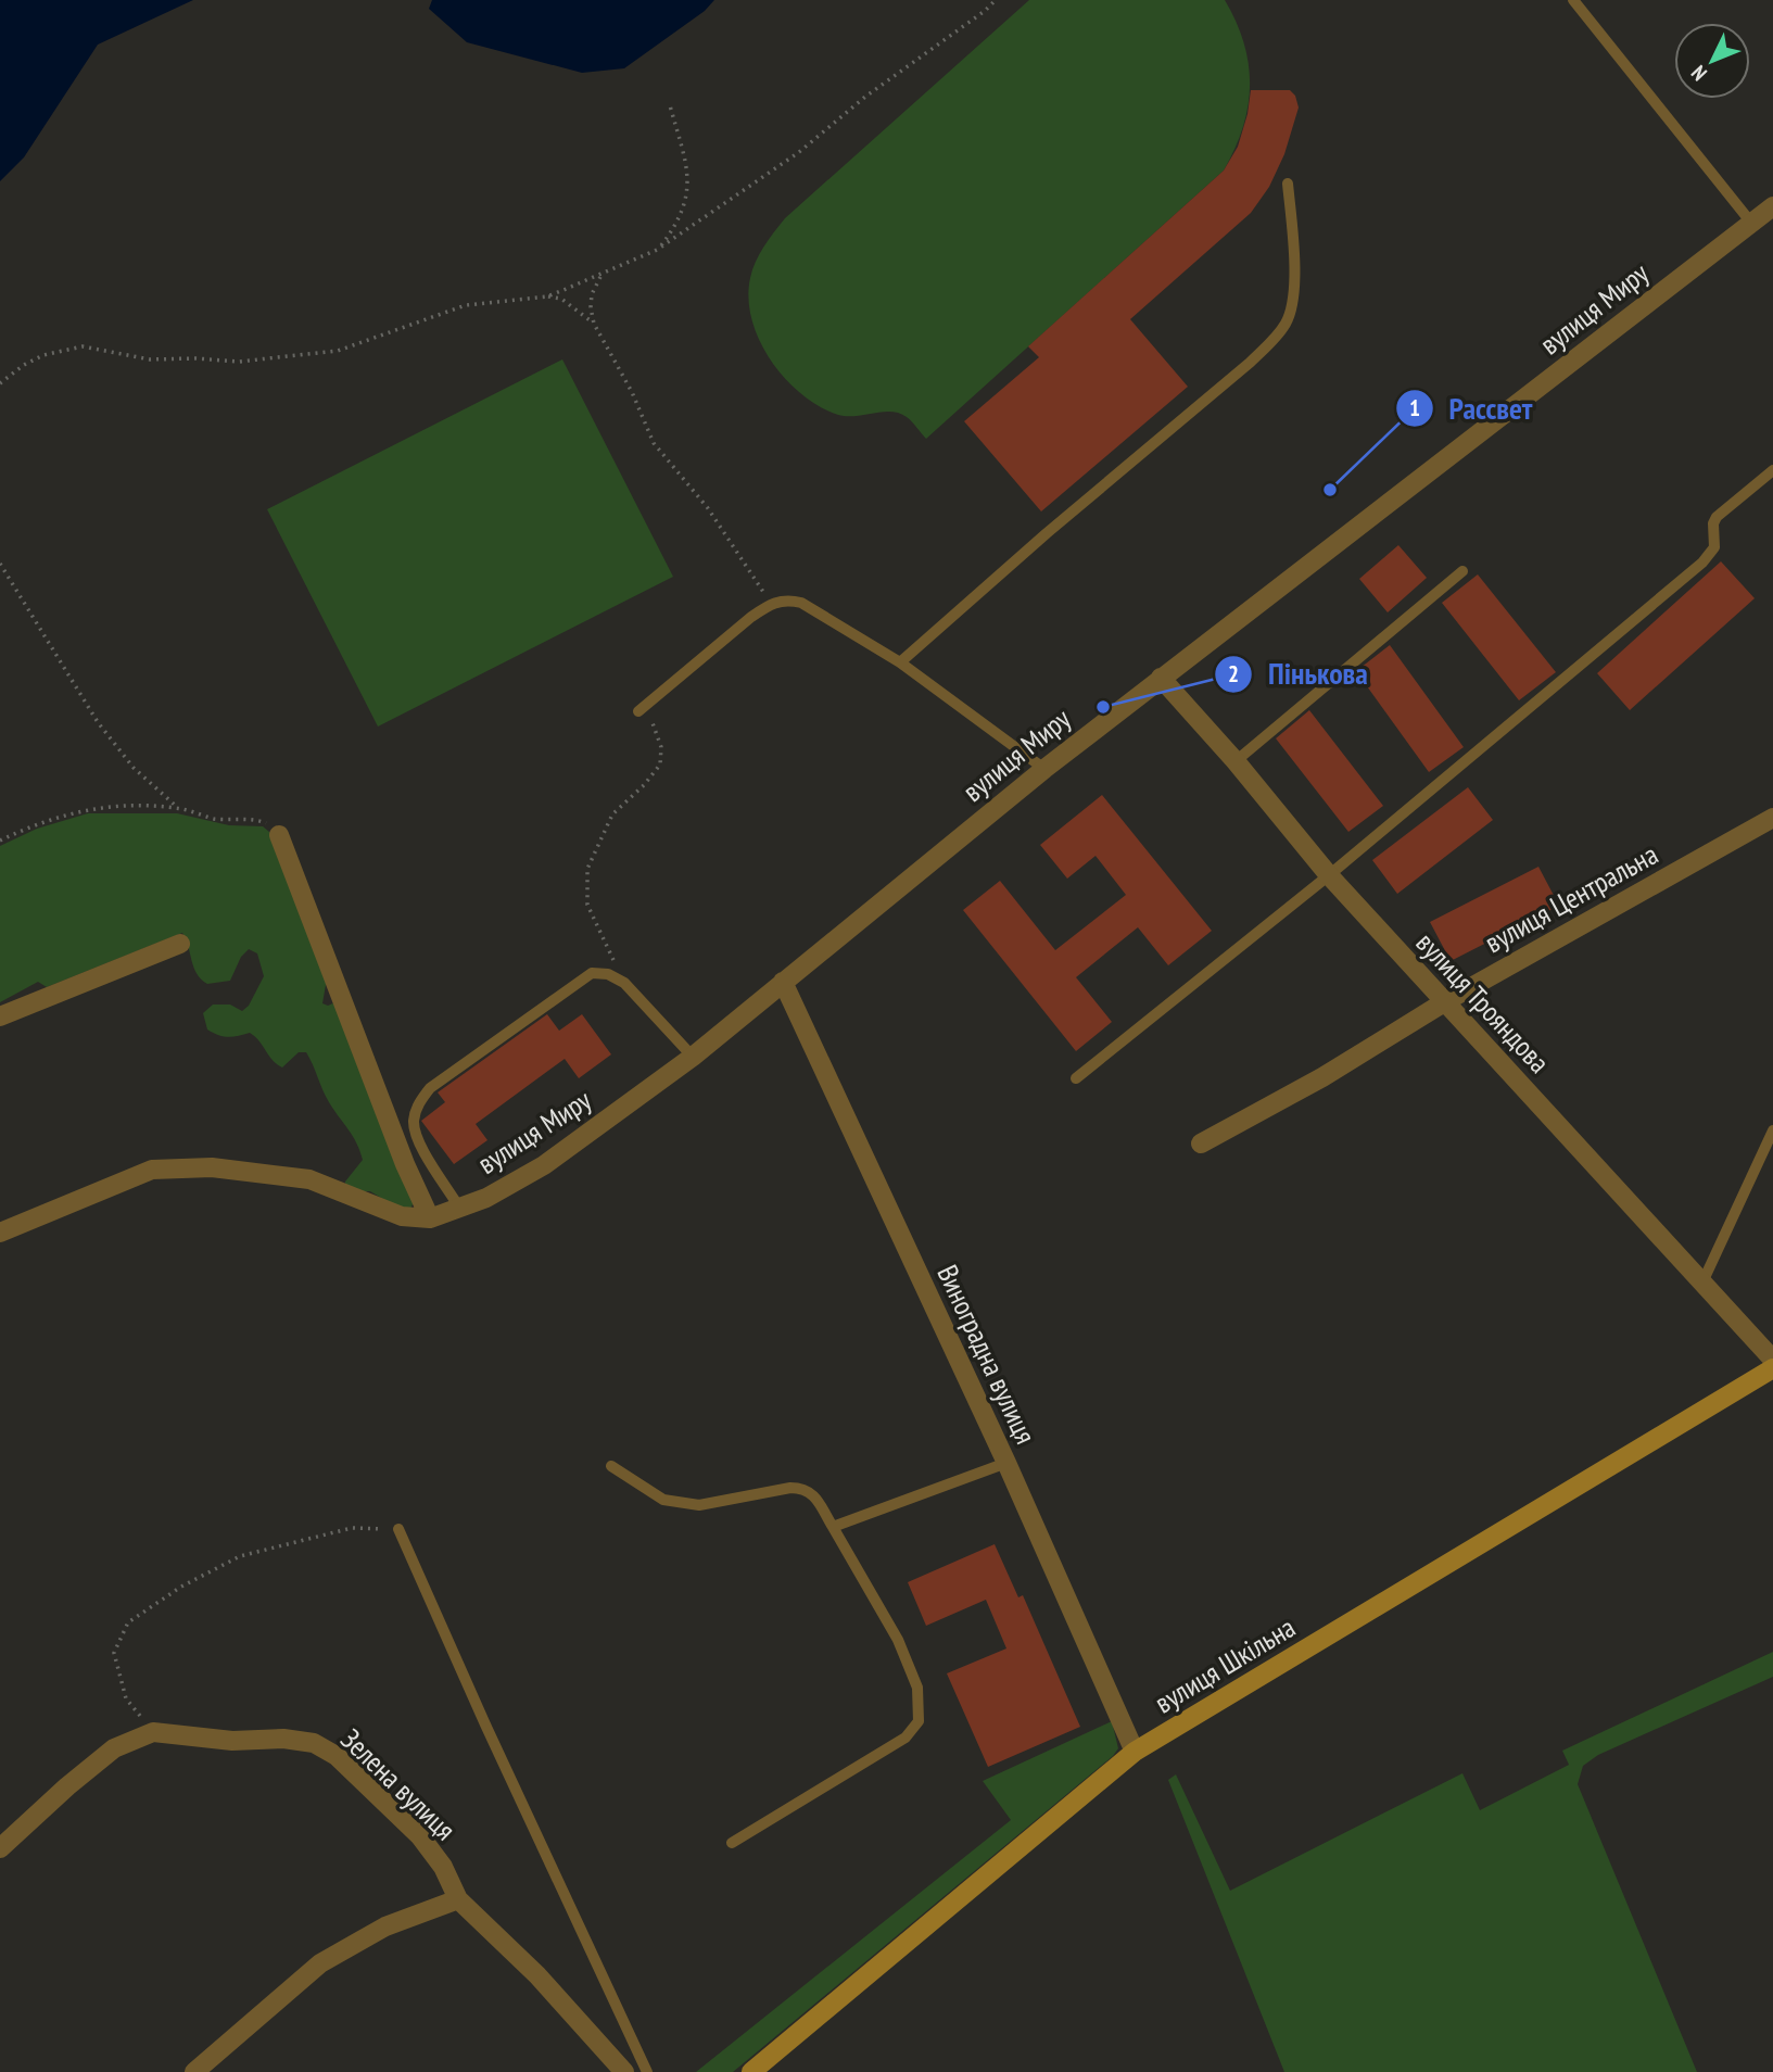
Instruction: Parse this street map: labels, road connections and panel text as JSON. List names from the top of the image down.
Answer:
{
  "streets": {
    "street": [
      "вулиця Миру",
      "вулиця Центральна",
      "вулиця Трояндова",
      "Виноградна вулиця",
      "вулиця Шкільна",
      "Зелена вулиця"
    ]
  },
  "crossings": [
    ["вулиця Миру", "вулиця Трояндова"],
    ["вулиця Миру", "Виноградна вулиця"],
    ["вулиця Центральна", "вулиця Трояндова"],
    ["Виноградна вулиця", "вулиця Шкільна"]
  ],
  "places": ["Рассвет", "Пінькова"],
  "north": "bottom left"
}
